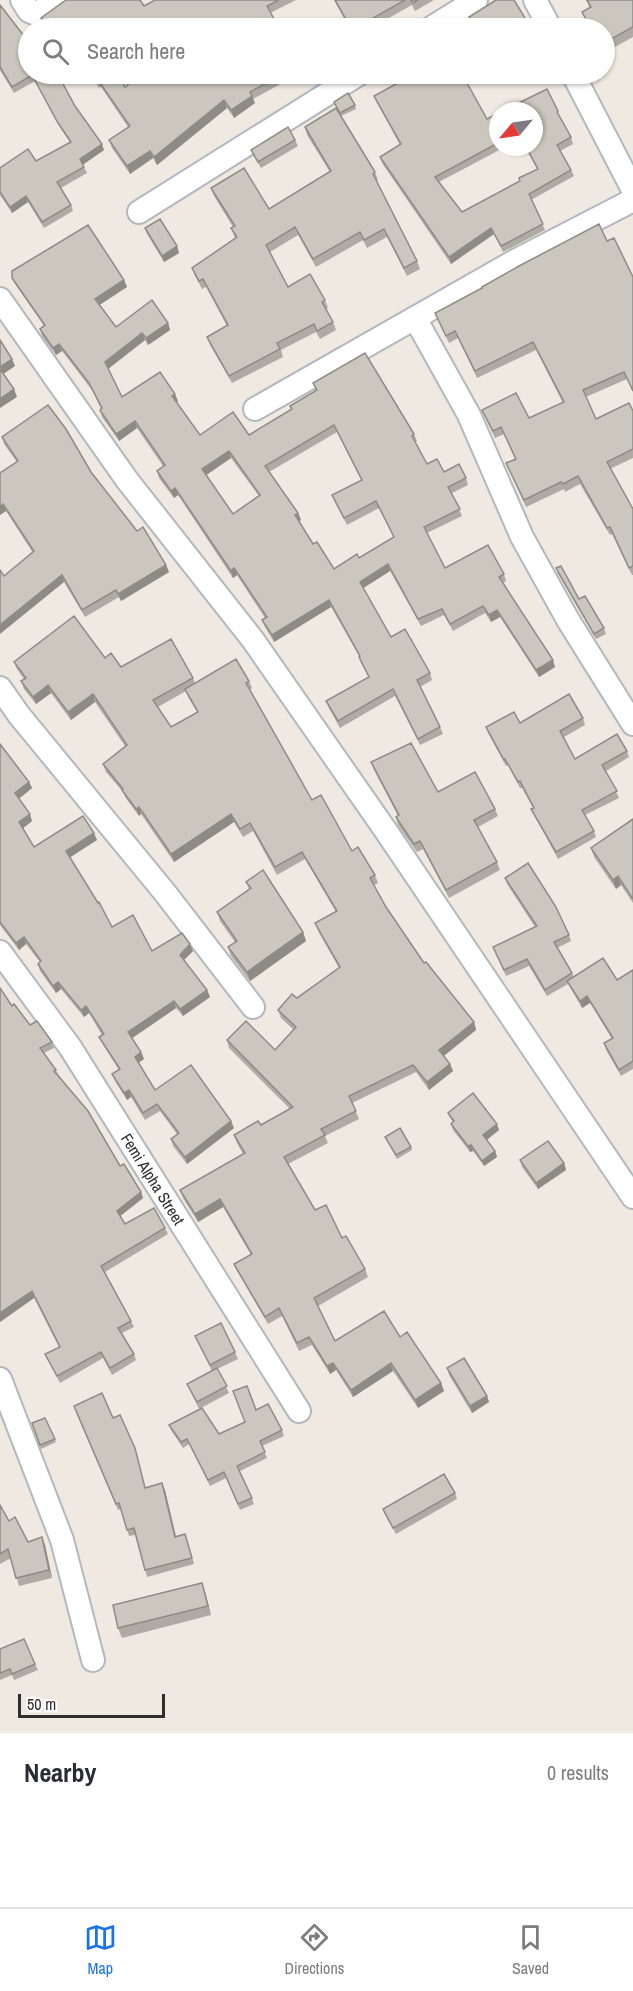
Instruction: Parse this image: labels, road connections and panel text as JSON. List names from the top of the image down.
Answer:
{
  "streets": {
    "street": ["Femi Alpha Street"]
  },
  "scale_bar": "50 m",
  "north": "bottom left",
  "page": {
    "search": "Search here",
    "scale": "50 m",
    "heading": ["Nearby", "0 results"],
    "nav": ["Map", "Directions", "Saved"]
  }
}
